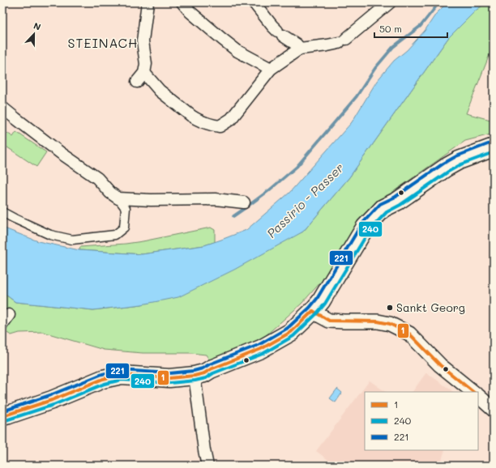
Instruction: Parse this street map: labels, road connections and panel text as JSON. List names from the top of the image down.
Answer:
{
  "districts": ["STEINACH"],
  "water": ["Passirio - Passer"],
  "places": ["Sankt Georg"],
  "lines": ["transit line 221", "transit line 240", "transit line 1"],
  "legend": ["1", "240", "221"],
  "scale_bar": "50 m",
  "north": "top"
}
